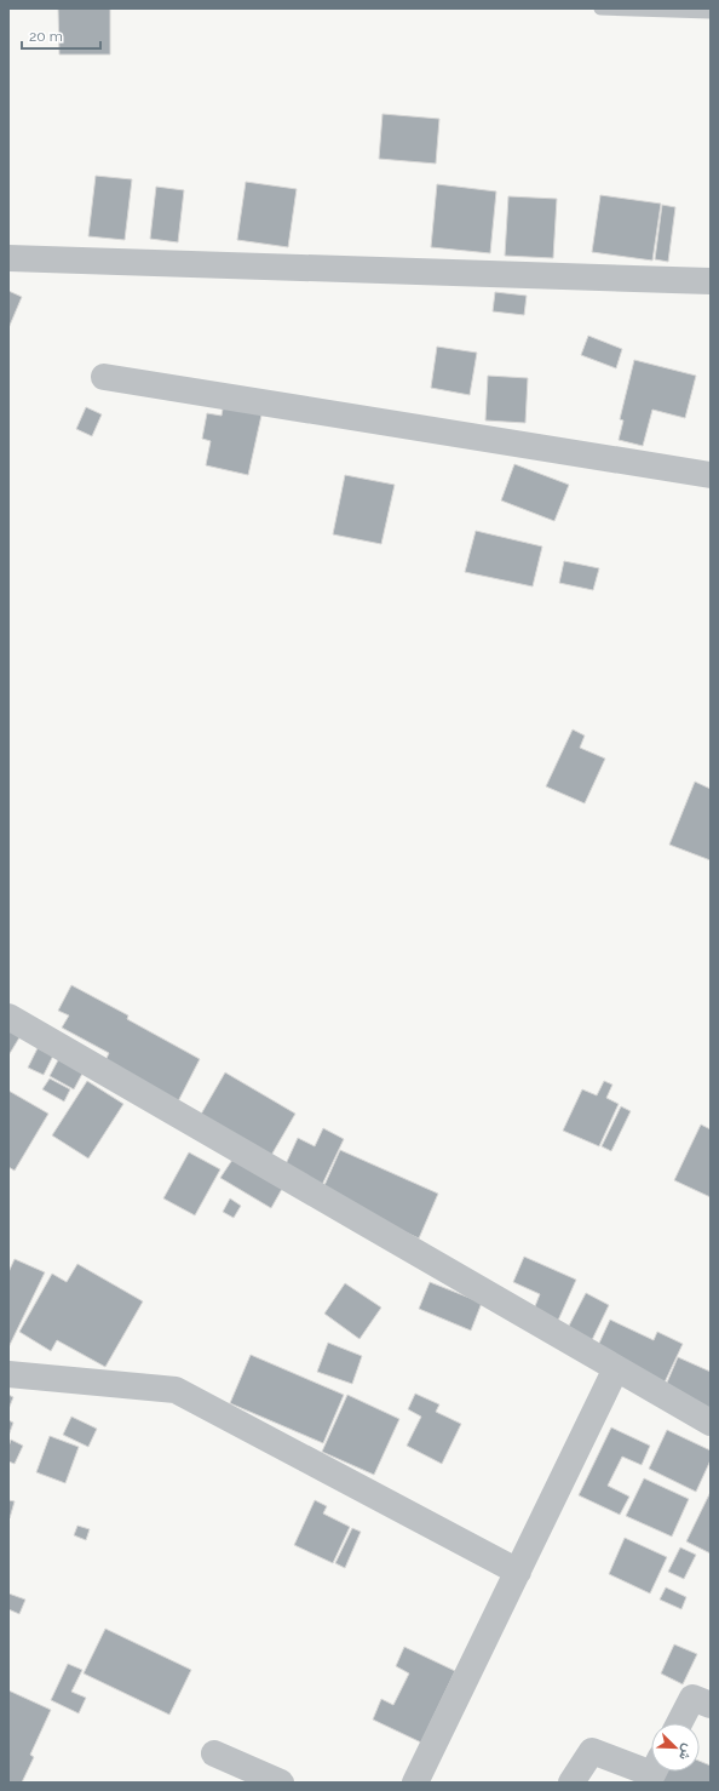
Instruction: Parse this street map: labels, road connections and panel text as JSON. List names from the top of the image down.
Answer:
{
  "scale_bar": "20 m",
  "north": "bottom right"
}
